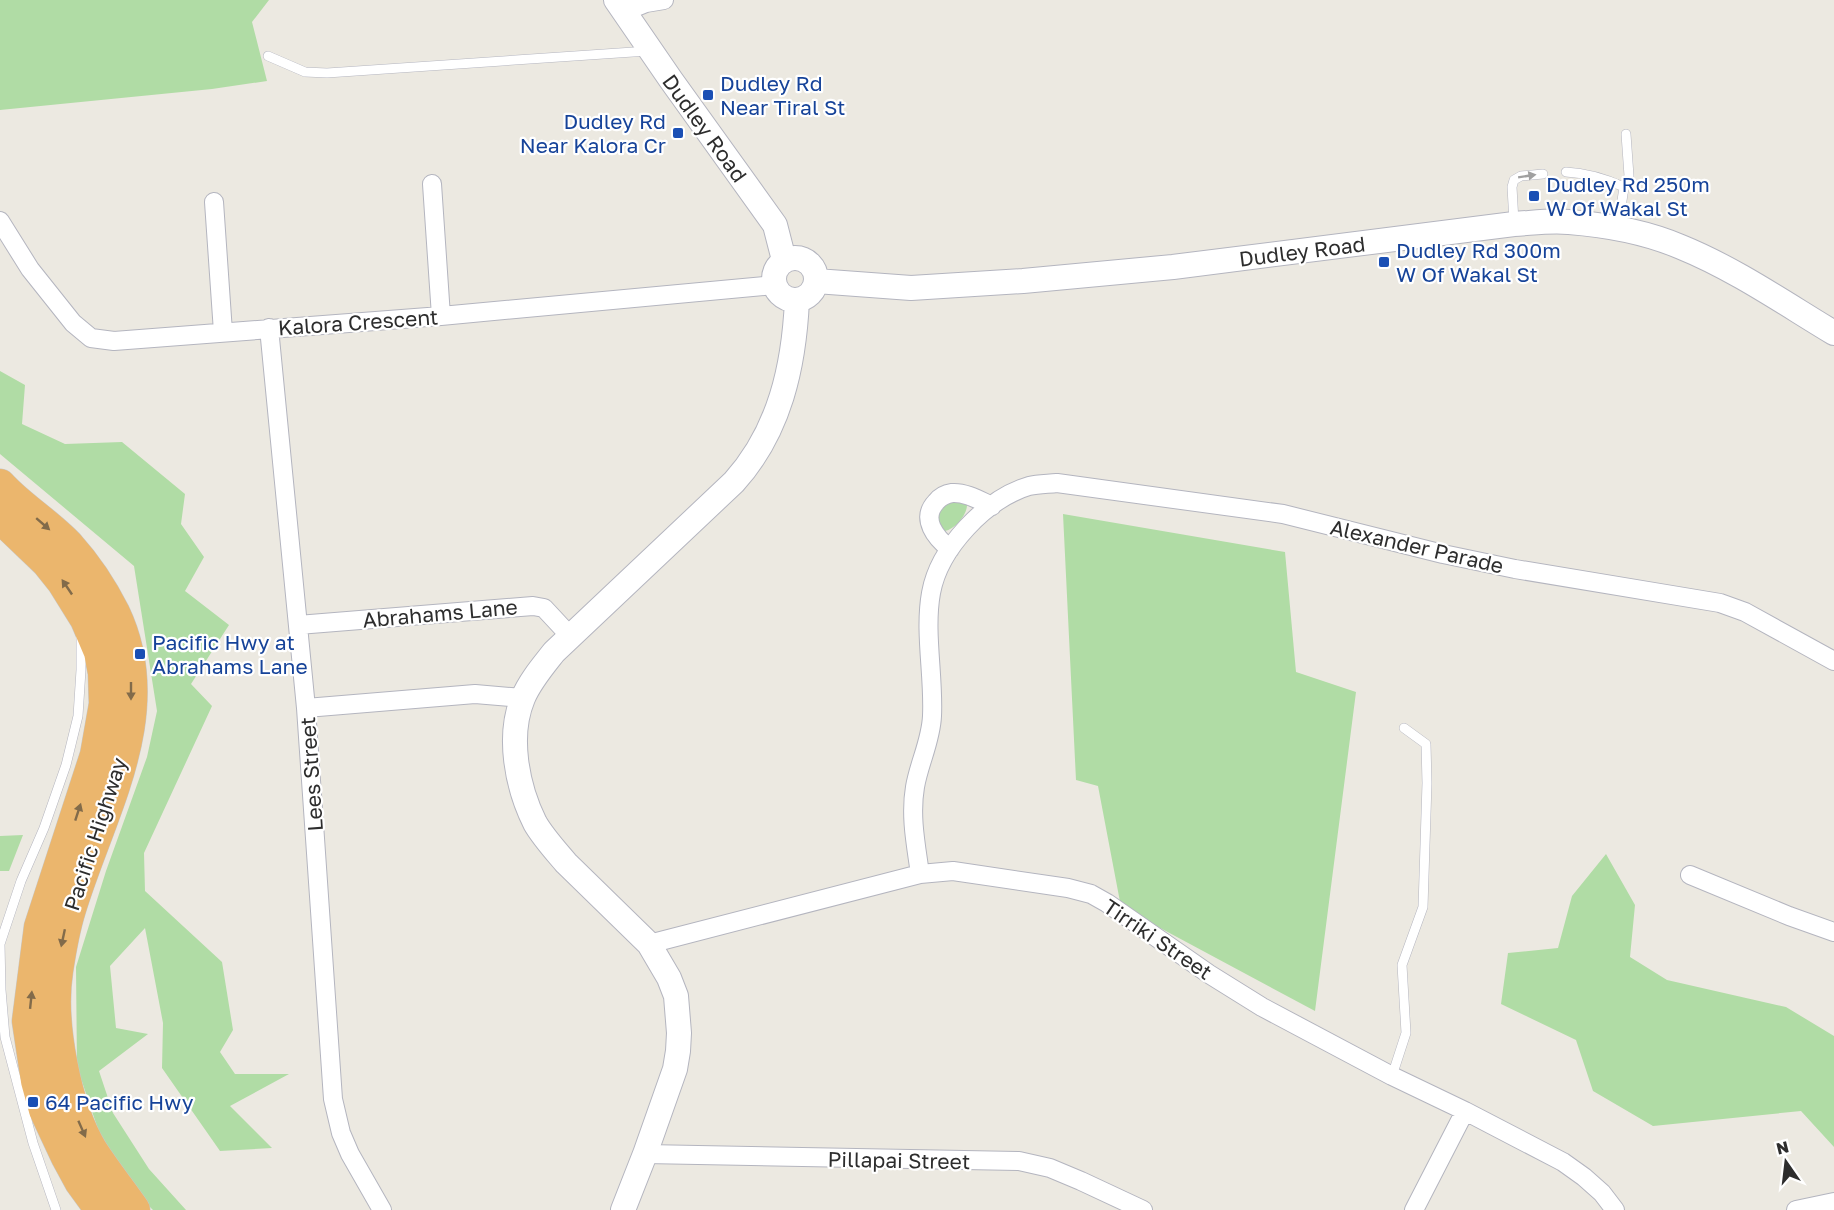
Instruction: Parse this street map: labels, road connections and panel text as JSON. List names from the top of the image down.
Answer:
{
  "streets": {
    "highway": ["Pacific Highway"],
    "main road": ["Dudley Road"],
    "street": [
      "Kalora Crescent",
      "Alexander Parade",
      "Abrahams Lane",
      "Lees Street",
      "Tirriki Street",
      "Pillapai Street"
    ]
  },
  "crossings": [
    ["Dudley Road", "Kalora Crescent"],
    ["Kalora Crescent", "Lees Street"],
    ["Alexander Parade", "Tirriki Street"],
    ["Abrahams Lane", "Lees Street"]
  ],
  "places": {
    "transit": [
      "Dudley Rd Near Tiral St",
      "Dudley Rd Near Kalora Cr",
      "Dudley Rd 250m W Of Wakal St",
      "Dudley Rd 300m W Of Wakal St",
      "Pacific Hwy at Abrahams Lane",
      "64 Pacific Hwy"
    ]
  },
  "north": "top"
}
